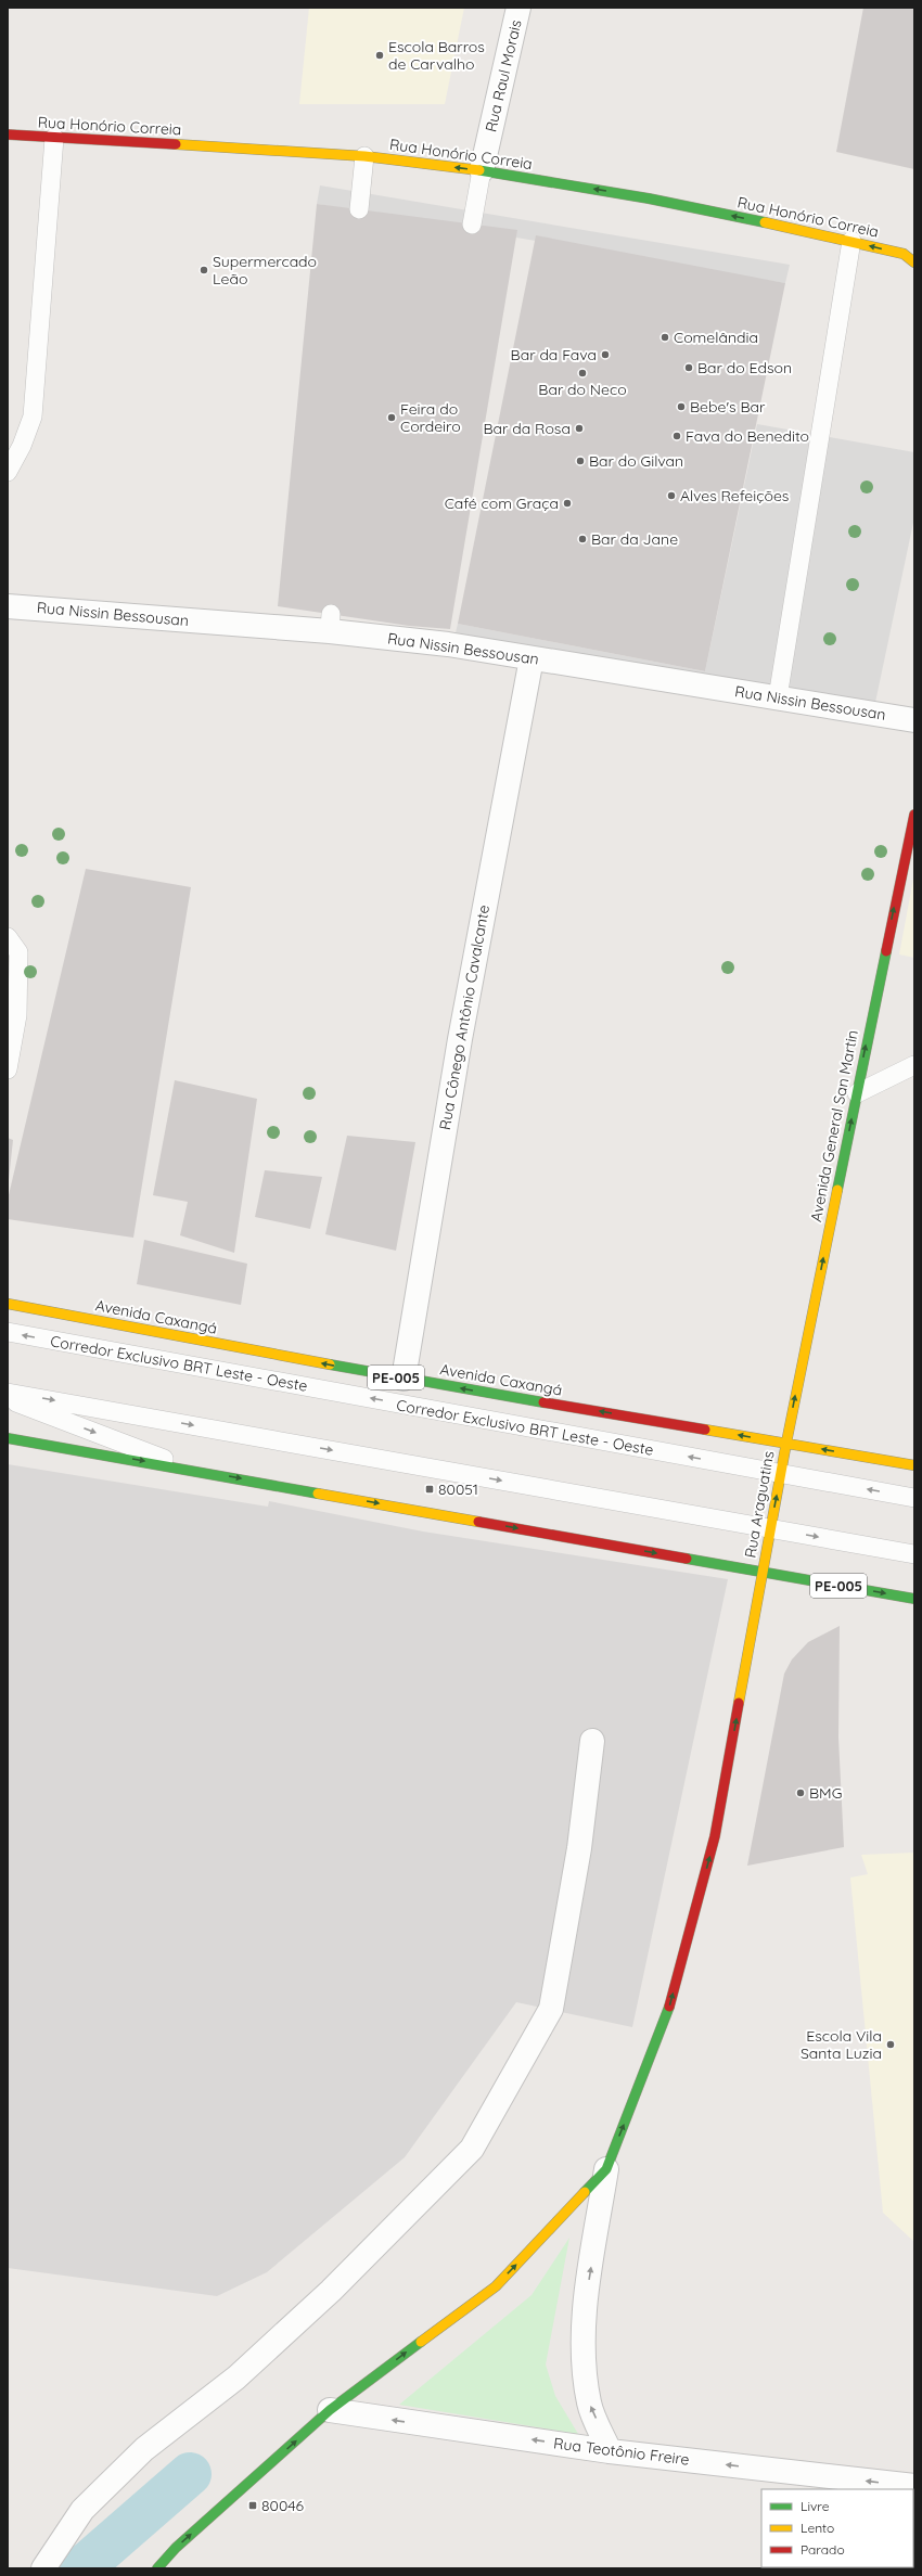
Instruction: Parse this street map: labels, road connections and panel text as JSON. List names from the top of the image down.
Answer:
{
  "streets": {
    "main road": [
      "Rua Honório Correia",
      "Avenida General San Martin",
      "Avenida Caxangá",
      "PE-005",
      "Rua Araguatins"
    ],
    "street": [
      "Rua Raul Morais",
      "Rua Nissin Bessousan",
      "Rua Cônego Antônio Cavalcante",
      "Rua Teotônio Freire"
    ],
    "lane": ["Corredor Exclusivo BRT Leste - Oeste"]
  },
  "crossings": [
    ["Rua Raul Morais", "Rua Honório Correia"],
    ["Rua Nissin Bessousan", "Rua Cônego Antônio Cavalcante"],
    ["Rua Cônego Antônio Cavalcante", "Avenida Caxangá"],
    ["Avenida General San Martin", "Avenida Caxangá"],
    ["Avenida General San Martin", "Rua Araguatins"],
    ["Avenida Caxangá", "Rua Araguatins"],
    ["Corredor Exclusivo BRT Leste - Oeste", "Rua Araguatins"],
    ["PE-005", "Rua Araguatins"]
  ],
  "one_way": [
    "Rua Honório Correia",
    "Avenida General San Martin",
    "Avenida Caxangá",
    "Rua Araguatins",
    "Rua Teotônio Freire"
  ],
  "places": {
    "other": [
      "Escola Barros de Carvalho",
      "Supermercado Leão",
      "Comelândia",
      "Bar da Fava",
      "Bar do Edson",
      "Bar do Neco",
      "Bebe's Bar",
      "Feira do Cordeiro",
      "Bar da Rosa",
      "Fava do Benedito",
      "Bar do Gilvan",
      "Alves Refeições",
      "Café com Graça",
      "Bar da Jane",
      "BMG",
      "Escola Vila Santa Luzia"
    ],
    "transit": ["80051", "80046"]
  },
  "legend": ["Livre", "Lento", "Parado"]
}
